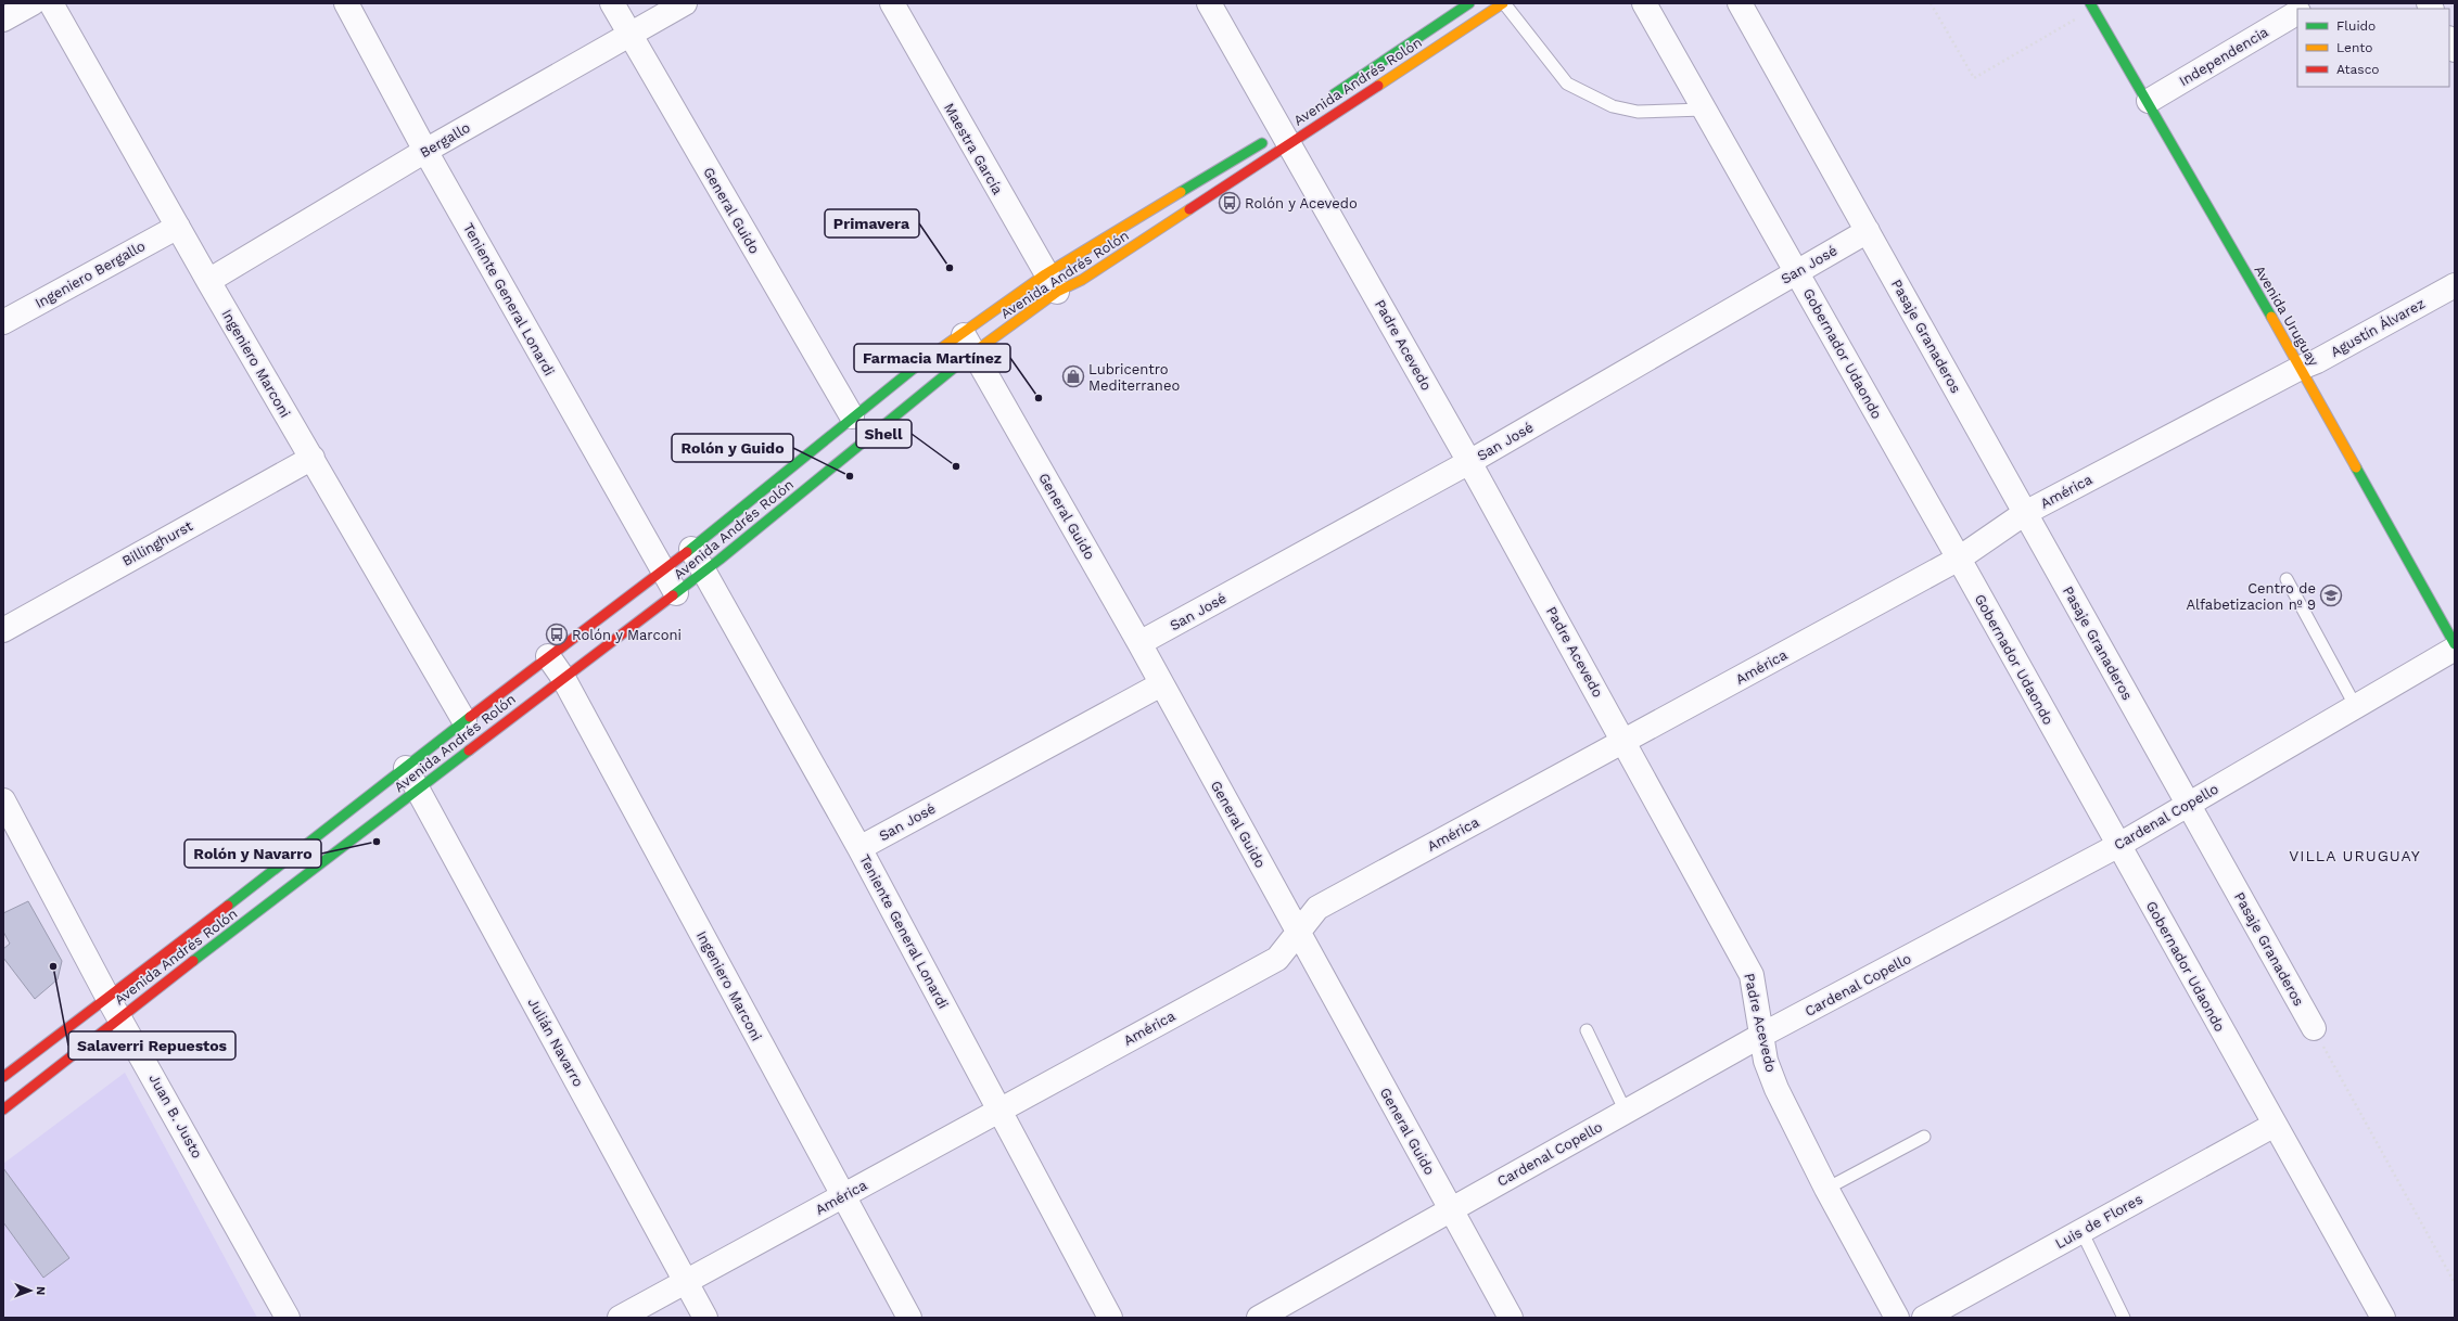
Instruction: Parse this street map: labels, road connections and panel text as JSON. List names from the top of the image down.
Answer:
{
  "streets": {
    "main road": ["Avenida Andrés Rolón", "Avenida Uruguay"],
    "street": [
      "Independencia",
      "Bergallo",
      "Maestra García",
      "General Guido",
      "San José",
      "Ingeniero Bergallo",
      "Teniente General Lonardi",
      "Agustín Álvarez",
      "Pasaje Granaderos",
      "Padre Acevedo",
      "Gobernador Udaondo",
      "Ingeniero Marconi",
      "América",
      "Billinghurst",
      "Cardenal Copello",
      "Julián Navarro",
      "Juan B. Justo",
      "Luis de Flores"
    ]
  },
  "crossings": [
    ["Independencia", "Avenida Uruguay"],
    ["Avenida Andrés Rolón", "Maestra García"],
    ["Avenida Andrés Rolón", "General Guido"],
    ["Avenida Andrés Rolón", "Teniente General Lonardi"],
    ["Avenida Andrés Rolón", "Padre Acevedo"],
    ["Avenida Andrés Rolón", "Ingeniero Marconi"],
    ["Avenida Andrés Rolón", "Julián Navarro"],
    ["Avenida Andrés Rolón", "Juan B. Justo"],
    ["Bergallo", "General Guido"],
    ["Bergallo", "Teniente General Lonardi"],
    ["Bergallo", "Ingeniero Marconi"],
    ["General Guido", "San José"],
    ["General Guido", "América"],
    ["General Guido", "Cardenal Copello"],
    ["San José", "Teniente General Lonardi"],
    ["San José", "Pasaje Granaderos"],
    ["San José", "Padre Acevedo"],
    ["San José", "Gobernador Udaondo"],
    ["Ingeniero Bergallo", "Ingeniero Marconi"],
    ["Teniente General Lonardi", "América"],
    ["Avenida Uruguay", "Agustín Álvarez"],
    ["Avenida Uruguay", "América"],
    ["Agustín Álvarez", "América"],
    ["Pasaje Granaderos", "América"],
    ["Pasaje Granaderos", "Cardenal Copello"],
    ["Padre Acevedo", "América"],
    ["Padre Acevedo", "Cardenal Copello"],
    ["Gobernador Udaondo", "América"],
    ["Gobernador Udaondo", "Cardenal Copello"],
    ["Gobernador Udaondo", "Luis de Flores"],
    ["Ingeniero Marconi", "América"],
    ["Ingeniero Marconi", "Billinghurst"],
    ["América", "Julián Navarro"]
  ],
  "districts": ["VILLA URUGUAY"],
  "places": {
    "bus stop": ["Rolón y Acevedo", "Rolón y Marconi"],
    "other": [
      "Primavera",
      "Farmacia Martínez",
      "Shell",
      "Rolón y Guido",
      "Rolón y Navarro",
      "Salaverri Repuestos"
    ],
    "shop": ["Lubricentro Mediterraneo"],
    "school or university": ["Centro de Alfabetizacion nº 9"]
  },
  "legend": ["Fluido", "Lento", "Atasco"],
  "north": "right"
}
